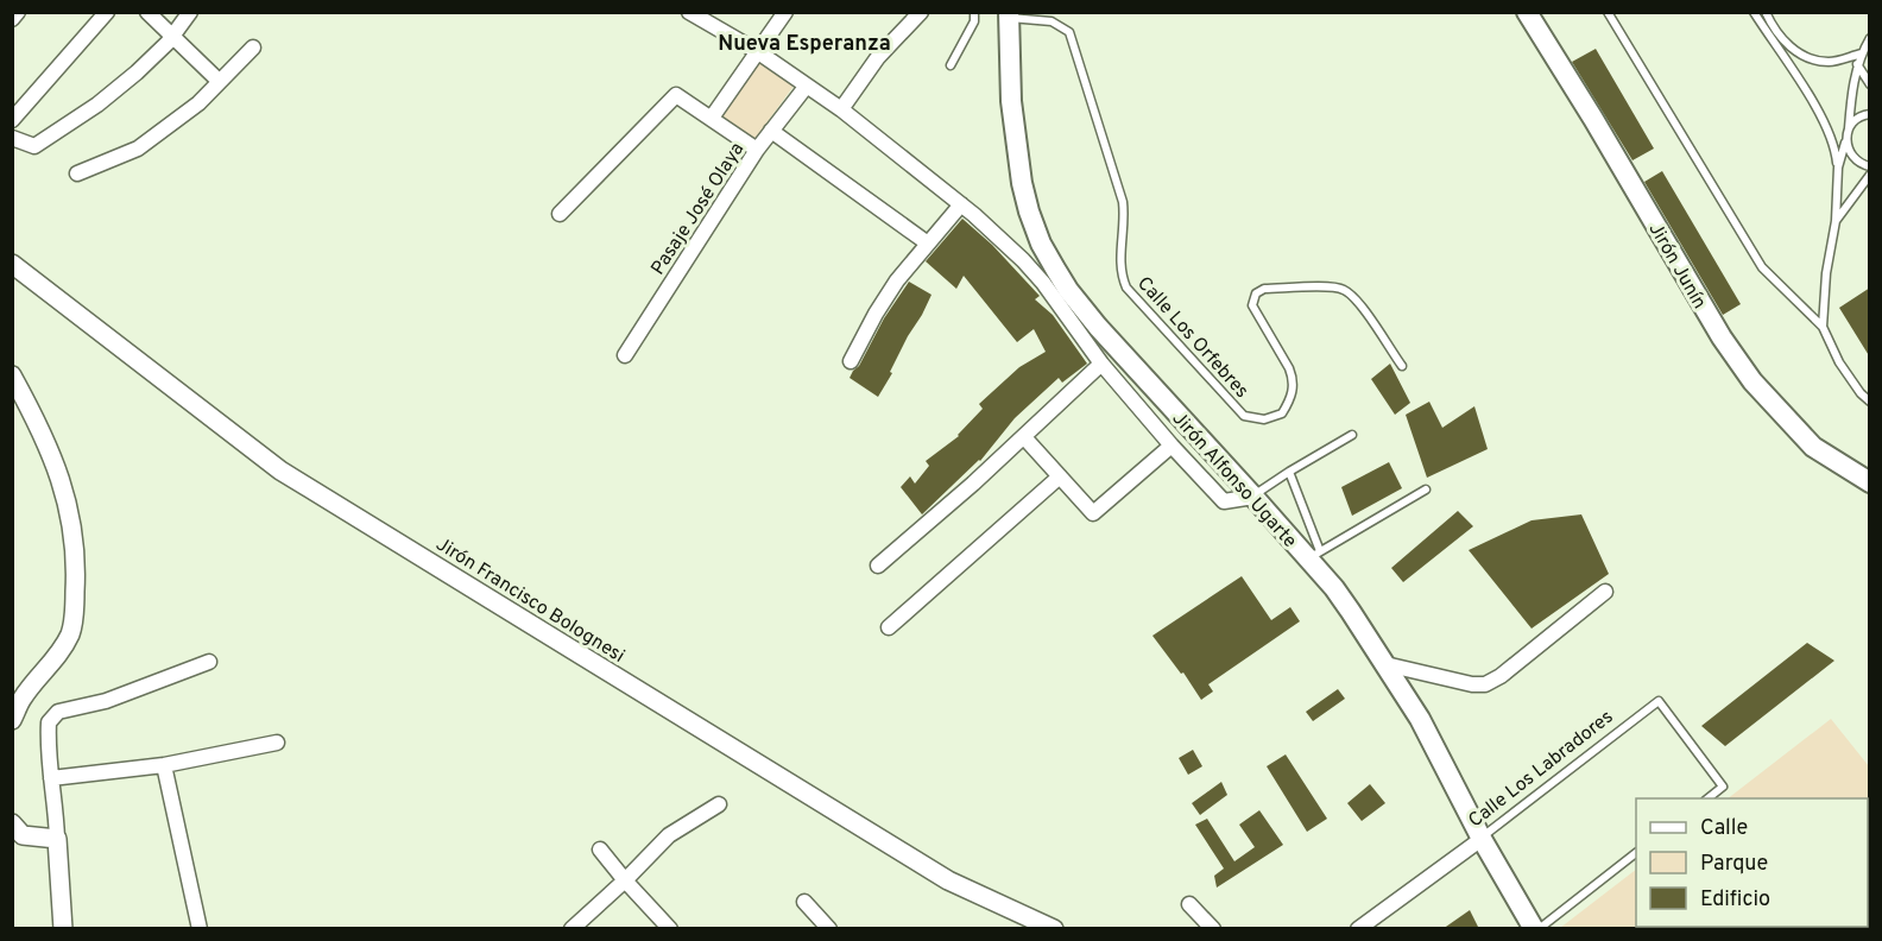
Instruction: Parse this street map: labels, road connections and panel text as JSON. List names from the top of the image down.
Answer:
{
  "streets": {
    "main road": ["Jirón Junín", "Jirón Alfonso Ugarte"],
    "street": ["Pasaje José Olaya", "Jirón Francisco Bolognesi", "Calle Los Labradores"],
    "lane": ["Calle Los Orfebres"]
  },
  "crossings": [
    ["Calle Los Orfebres", "Jirón Alfonso Ugarte"],
    ["Jirón Alfonso Ugarte", "Calle Los Labradores"]
  ],
  "districts": ["Nueva Esperanza"],
  "legend": ["Calle", "Parque", "Edificio"]
}
